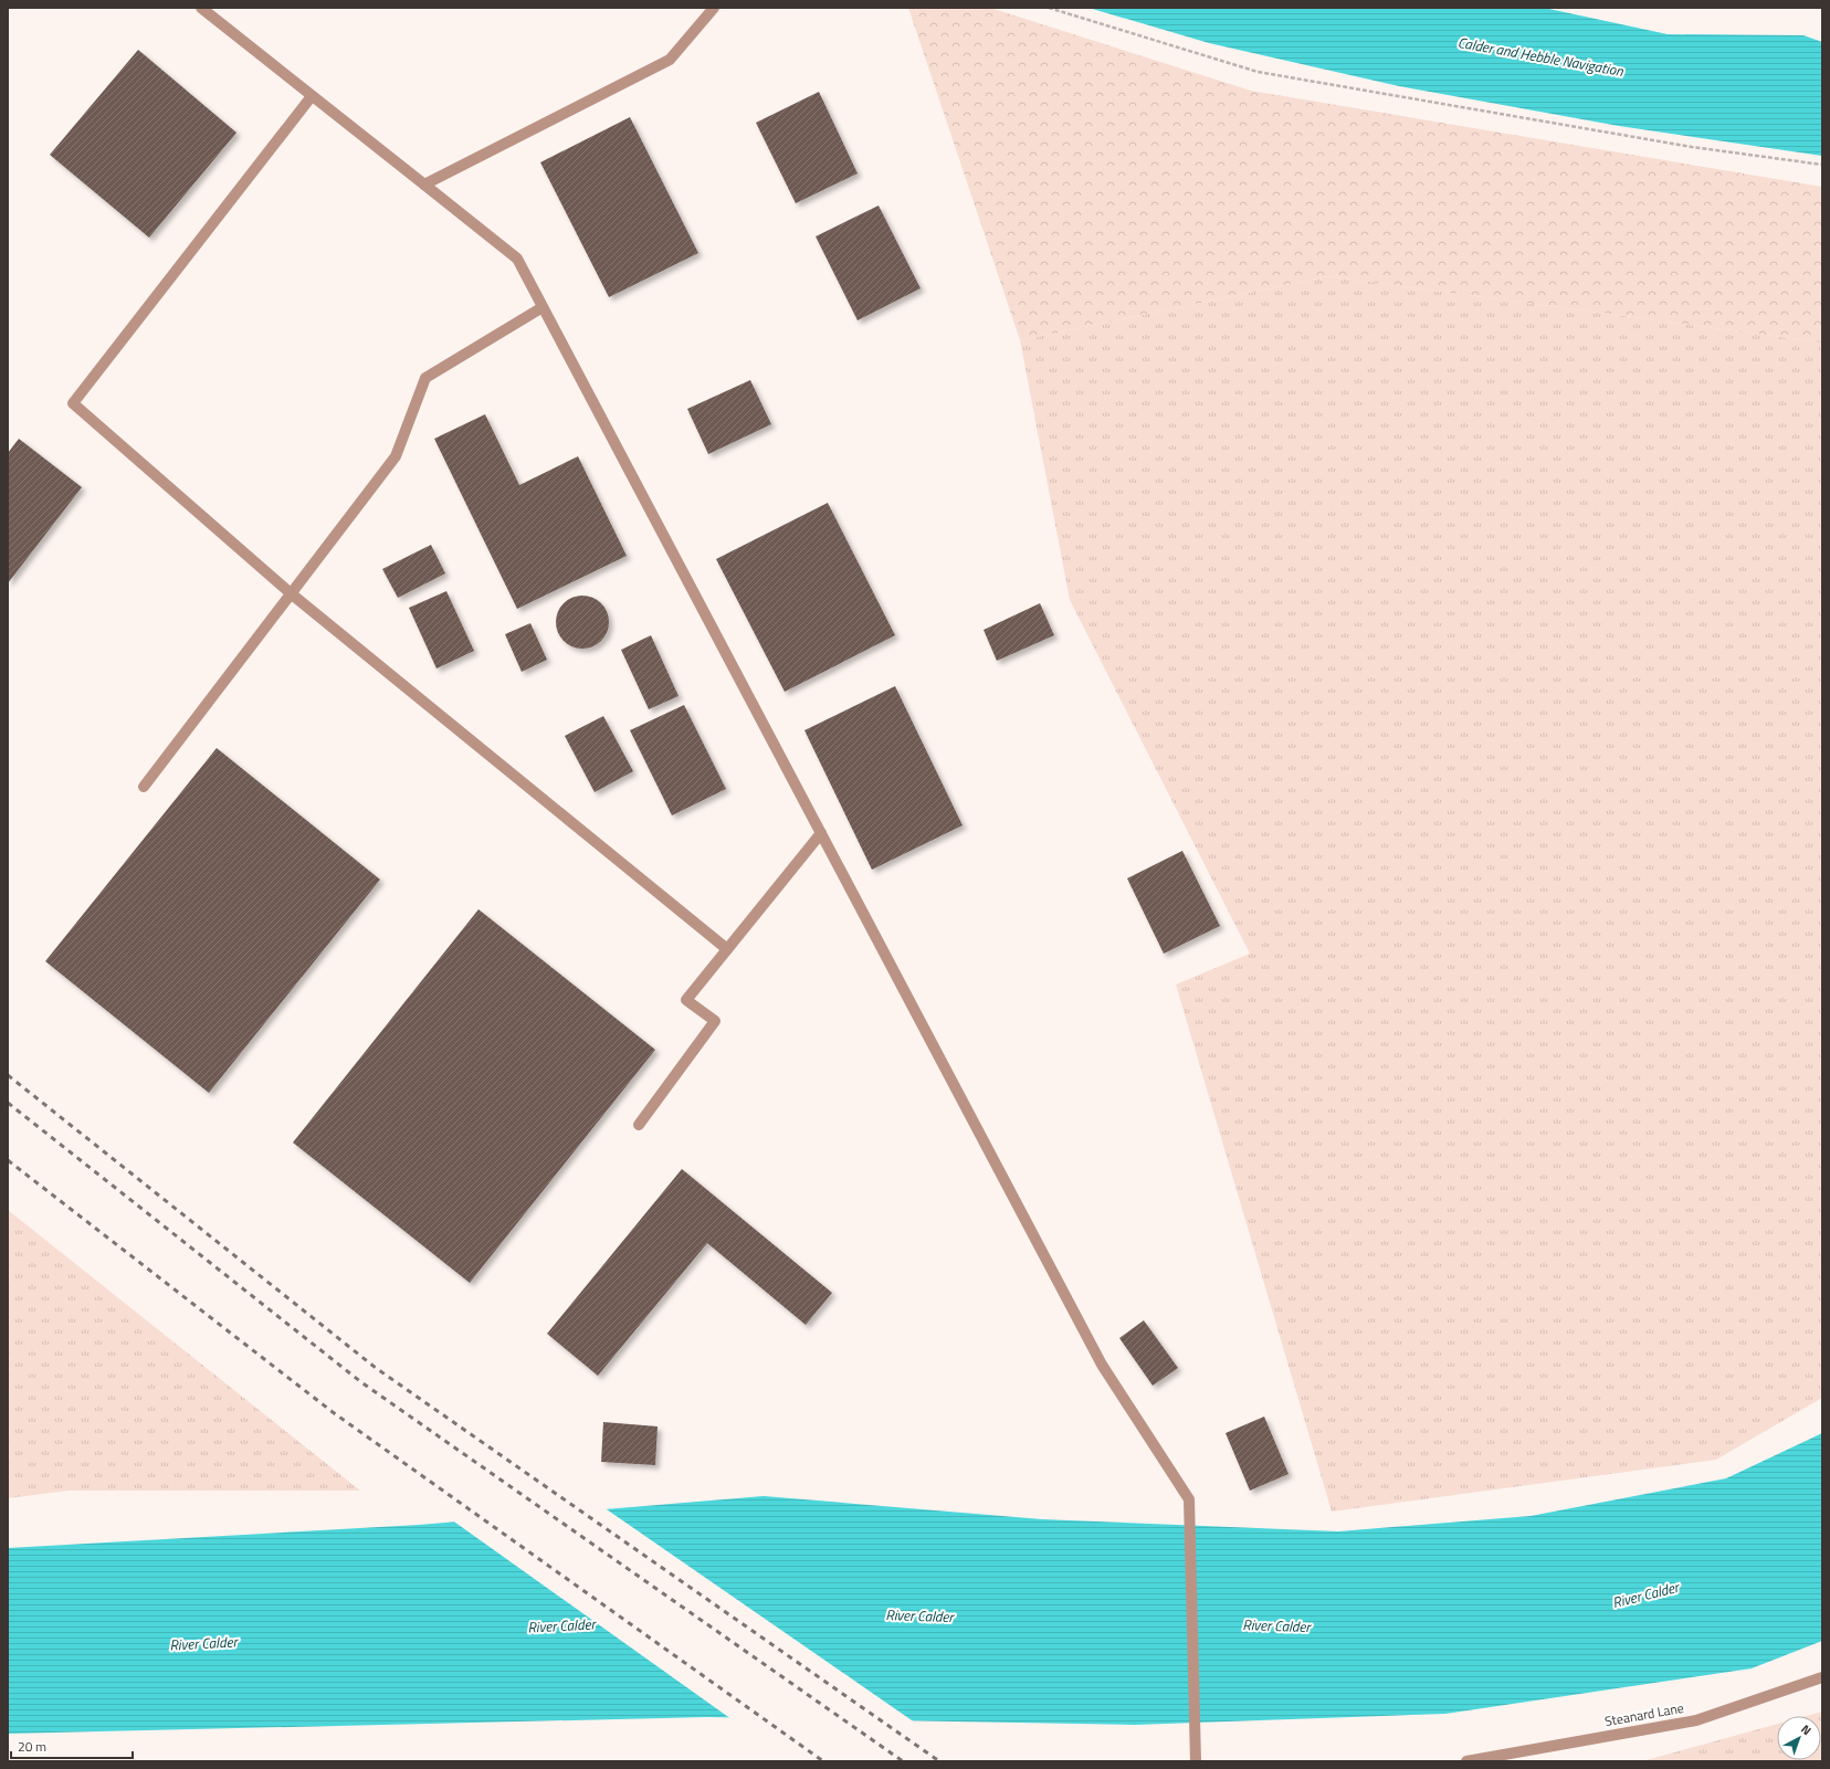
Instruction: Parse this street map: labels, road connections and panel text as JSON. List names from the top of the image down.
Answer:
{
  "streets": {
    "street": ["Steanard Lane"]
  },
  "water": ["Calder and Hebble Navigation", "River Calder"],
  "scale_bar": "20 m",
  "north": "top right"
}
